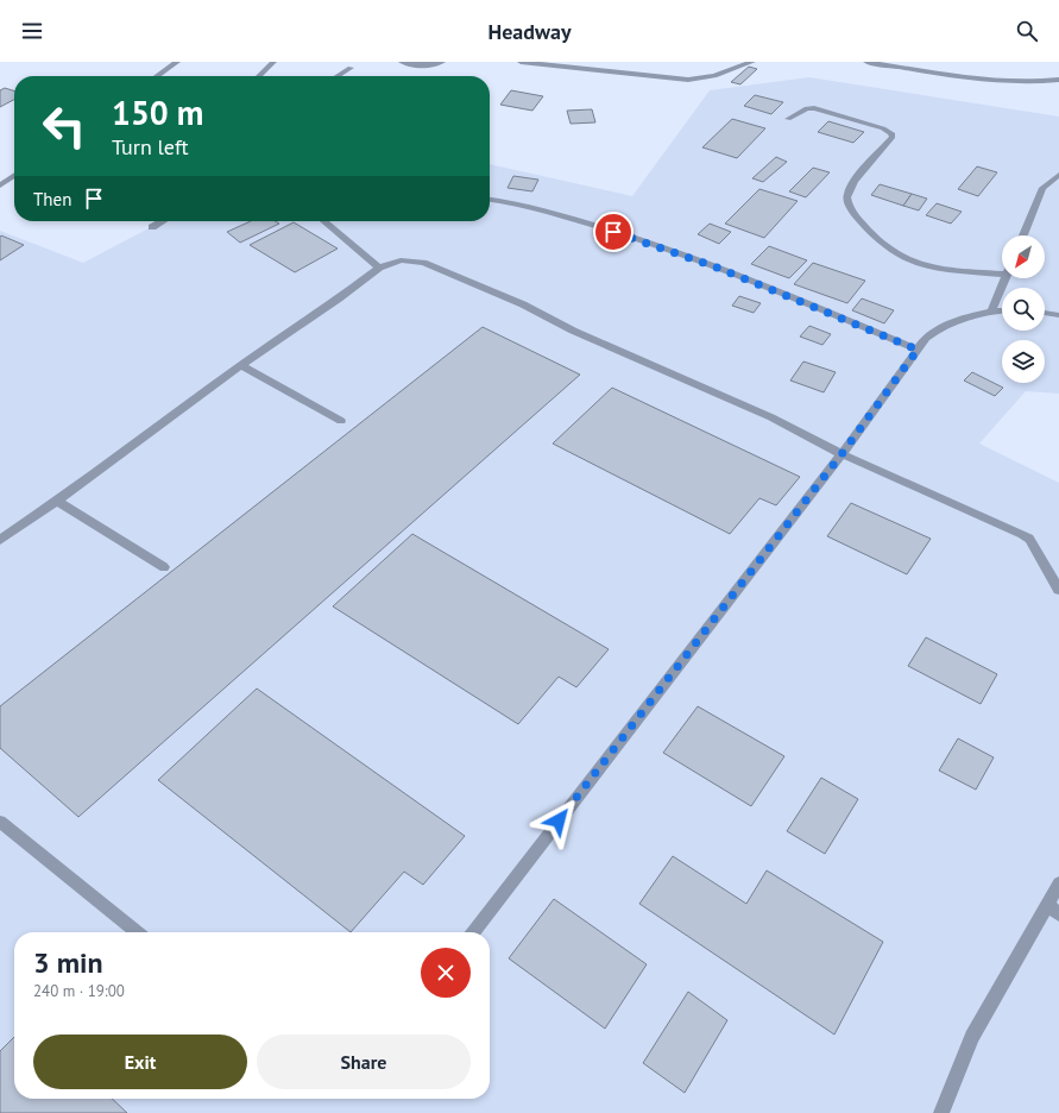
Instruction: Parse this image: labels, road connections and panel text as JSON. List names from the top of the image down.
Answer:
{
  "north": "bottom left",
  "page": {
    "header": "Headway",
    "turn": ["150 m", "Turn left"],
    "then": "Then",
    "heading": ["3 min", "240 m · 19:00"],
    "buttons": ["Exit", "Share"]
  }
}
